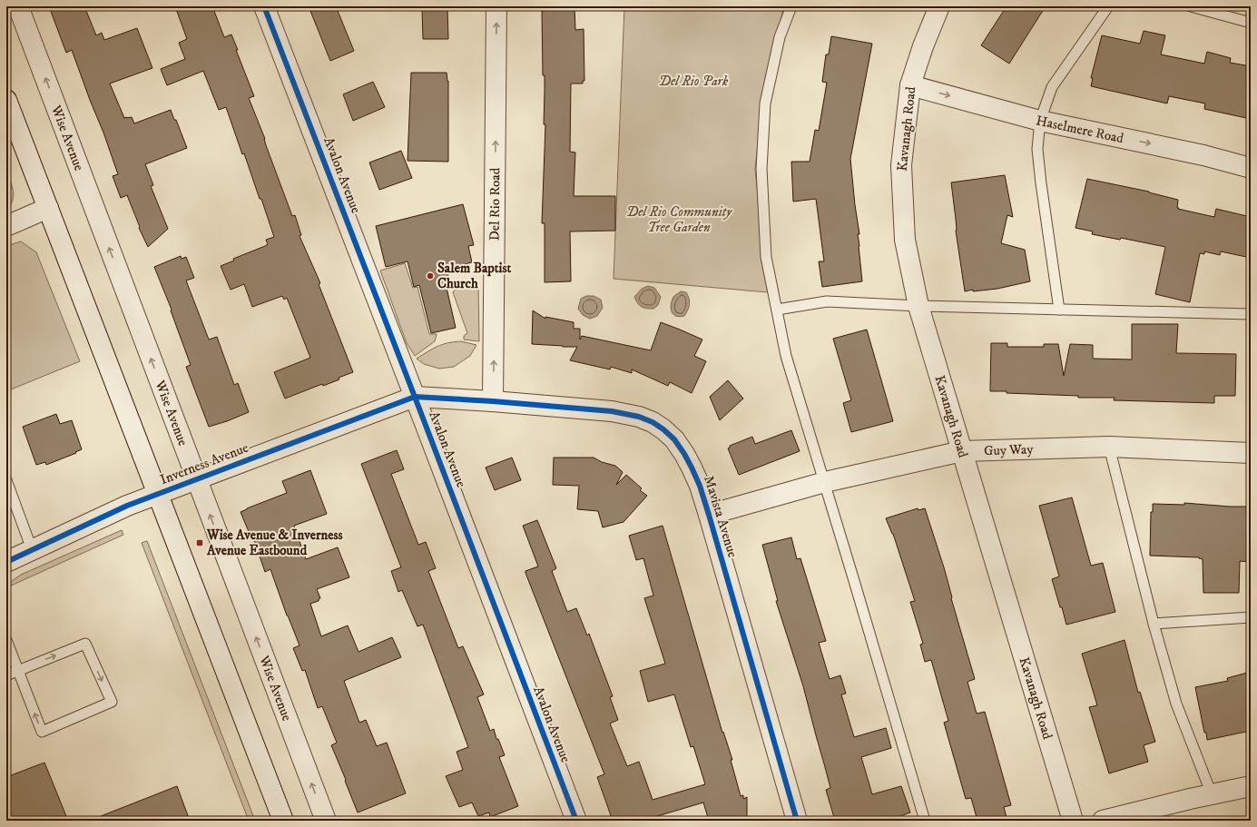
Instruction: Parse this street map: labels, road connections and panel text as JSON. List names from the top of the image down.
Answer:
{
  "streets": {
    "street": [
      "Kavanagh Road",
      "Haselmere Road",
      "Wise Avenue",
      "Avalon Avenue",
      "Del Rio Road",
      "Guy Way",
      "Inverness Avenue",
      "Mavista Avenue"
    ]
  },
  "crossings": [
    ["Kavanagh Road", "Haselmere Road"],
    ["Kavanagh Road", "Guy Way"],
    ["Wise Avenue", "Inverness Avenue"],
    ["Avalon Avenue", "Inverness Avenue"],
    ["Avalon Avenue", "Mavista Avenue"],
    ["Del Rio Road", "Mavista Avenue"],
    ["Guy Way", "Mavista Avenue"],
    ["Inverness Avenue", "Mavista Avenue"]
  ],
  "one_way": ["Haselmere Road", "Del Rio Road"],
  "parks": ["Del Rio Park", "Del Rio Community Tree Garden"],
  "places": {
    "other": ["Salem Baptist Church"],
    "transit": ["Wise Avenue & Inverness Avenue Eastbound"]
  }
}
